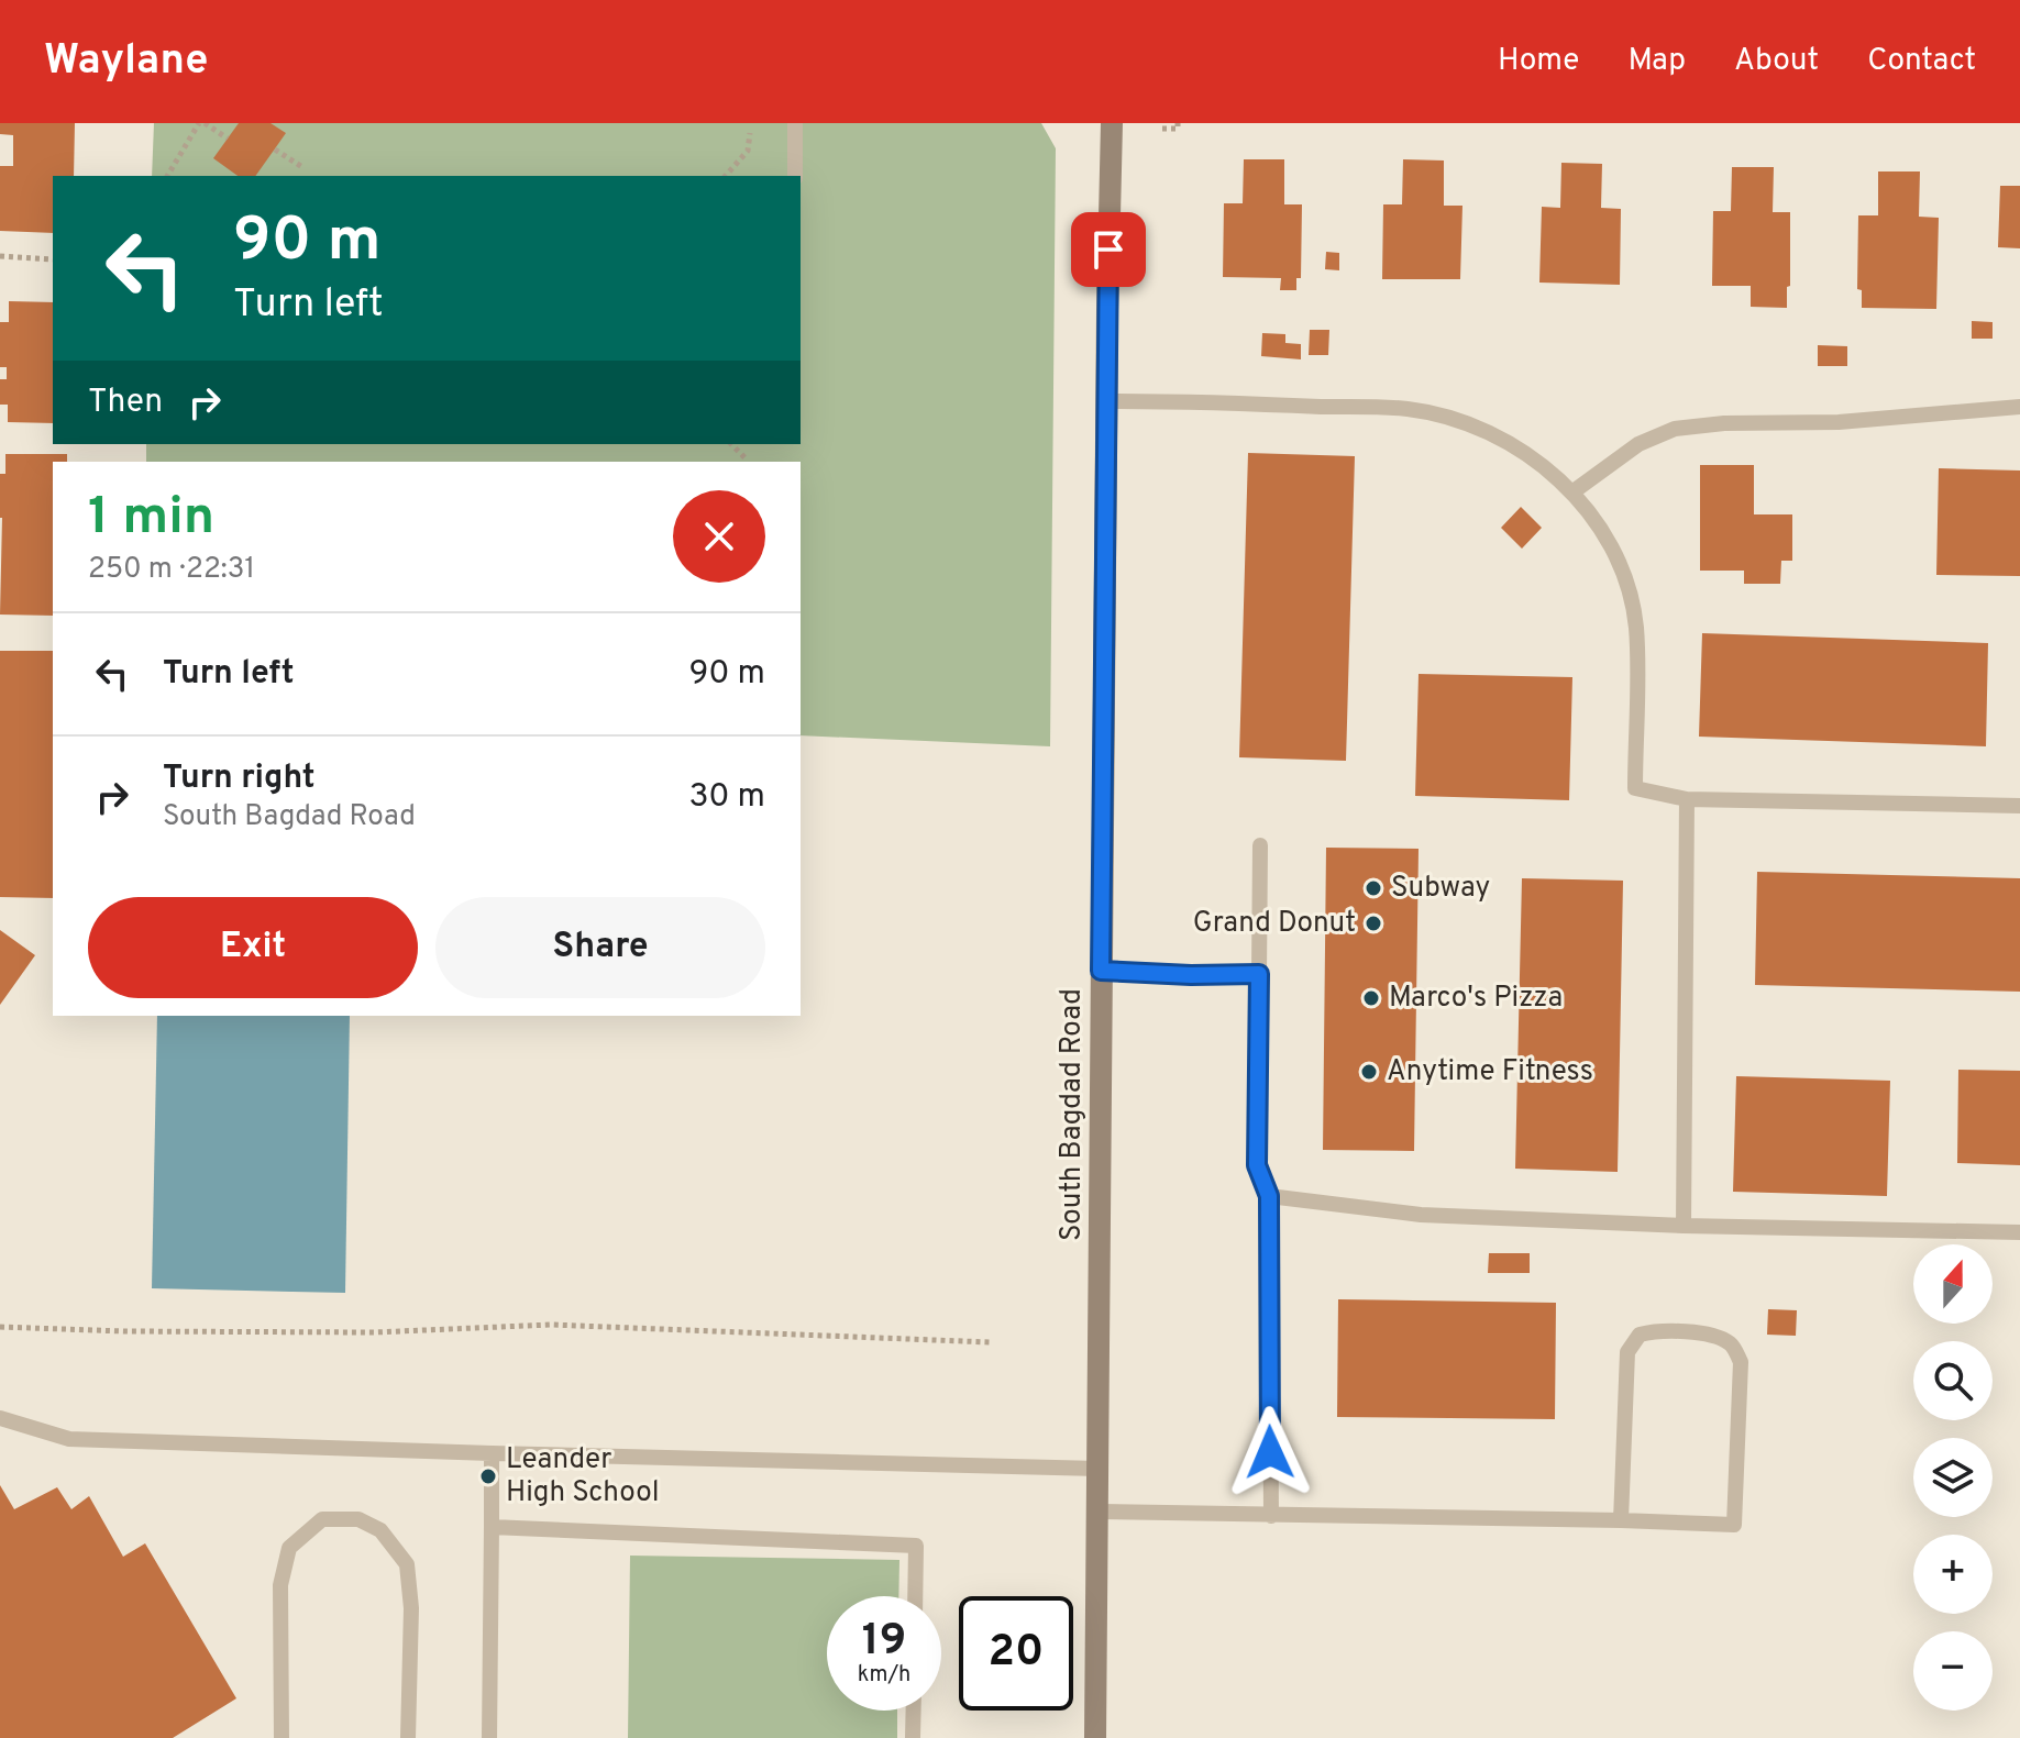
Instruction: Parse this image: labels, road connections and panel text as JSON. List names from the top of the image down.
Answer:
{
  "streets": {
    "main road": ["South Bagdad Road"]
  },
  "places": [
    "Subway",
    "Grand Donut",
    "Marco's Pizza",
    "Anytime Fitness",
    "Leander High School"
  ],
  "north": "top",
  "page": {
    "header": "Waylane",
    "nav": [
      "Home",
      "Map",
      "About",
      "Contact"
    ],
    "turn": ["90 m", "Turn left"],
    "then": "Then",
    "heading": ["1 min", "250 m · 22:31"],
    "list": [
      {
        "name": "Turn left",
        "value": "90 m"
      },
      {
        "name": "Turn right",
        "note": "South Bagdad Road",
        "value": "30 m"
      }
    ],
    "buttons": ["Exit", "Share"],
    "map_buttons": ["+", "−"],
    "speed": "19 km/h",
    "limit": "20"
  }
}
